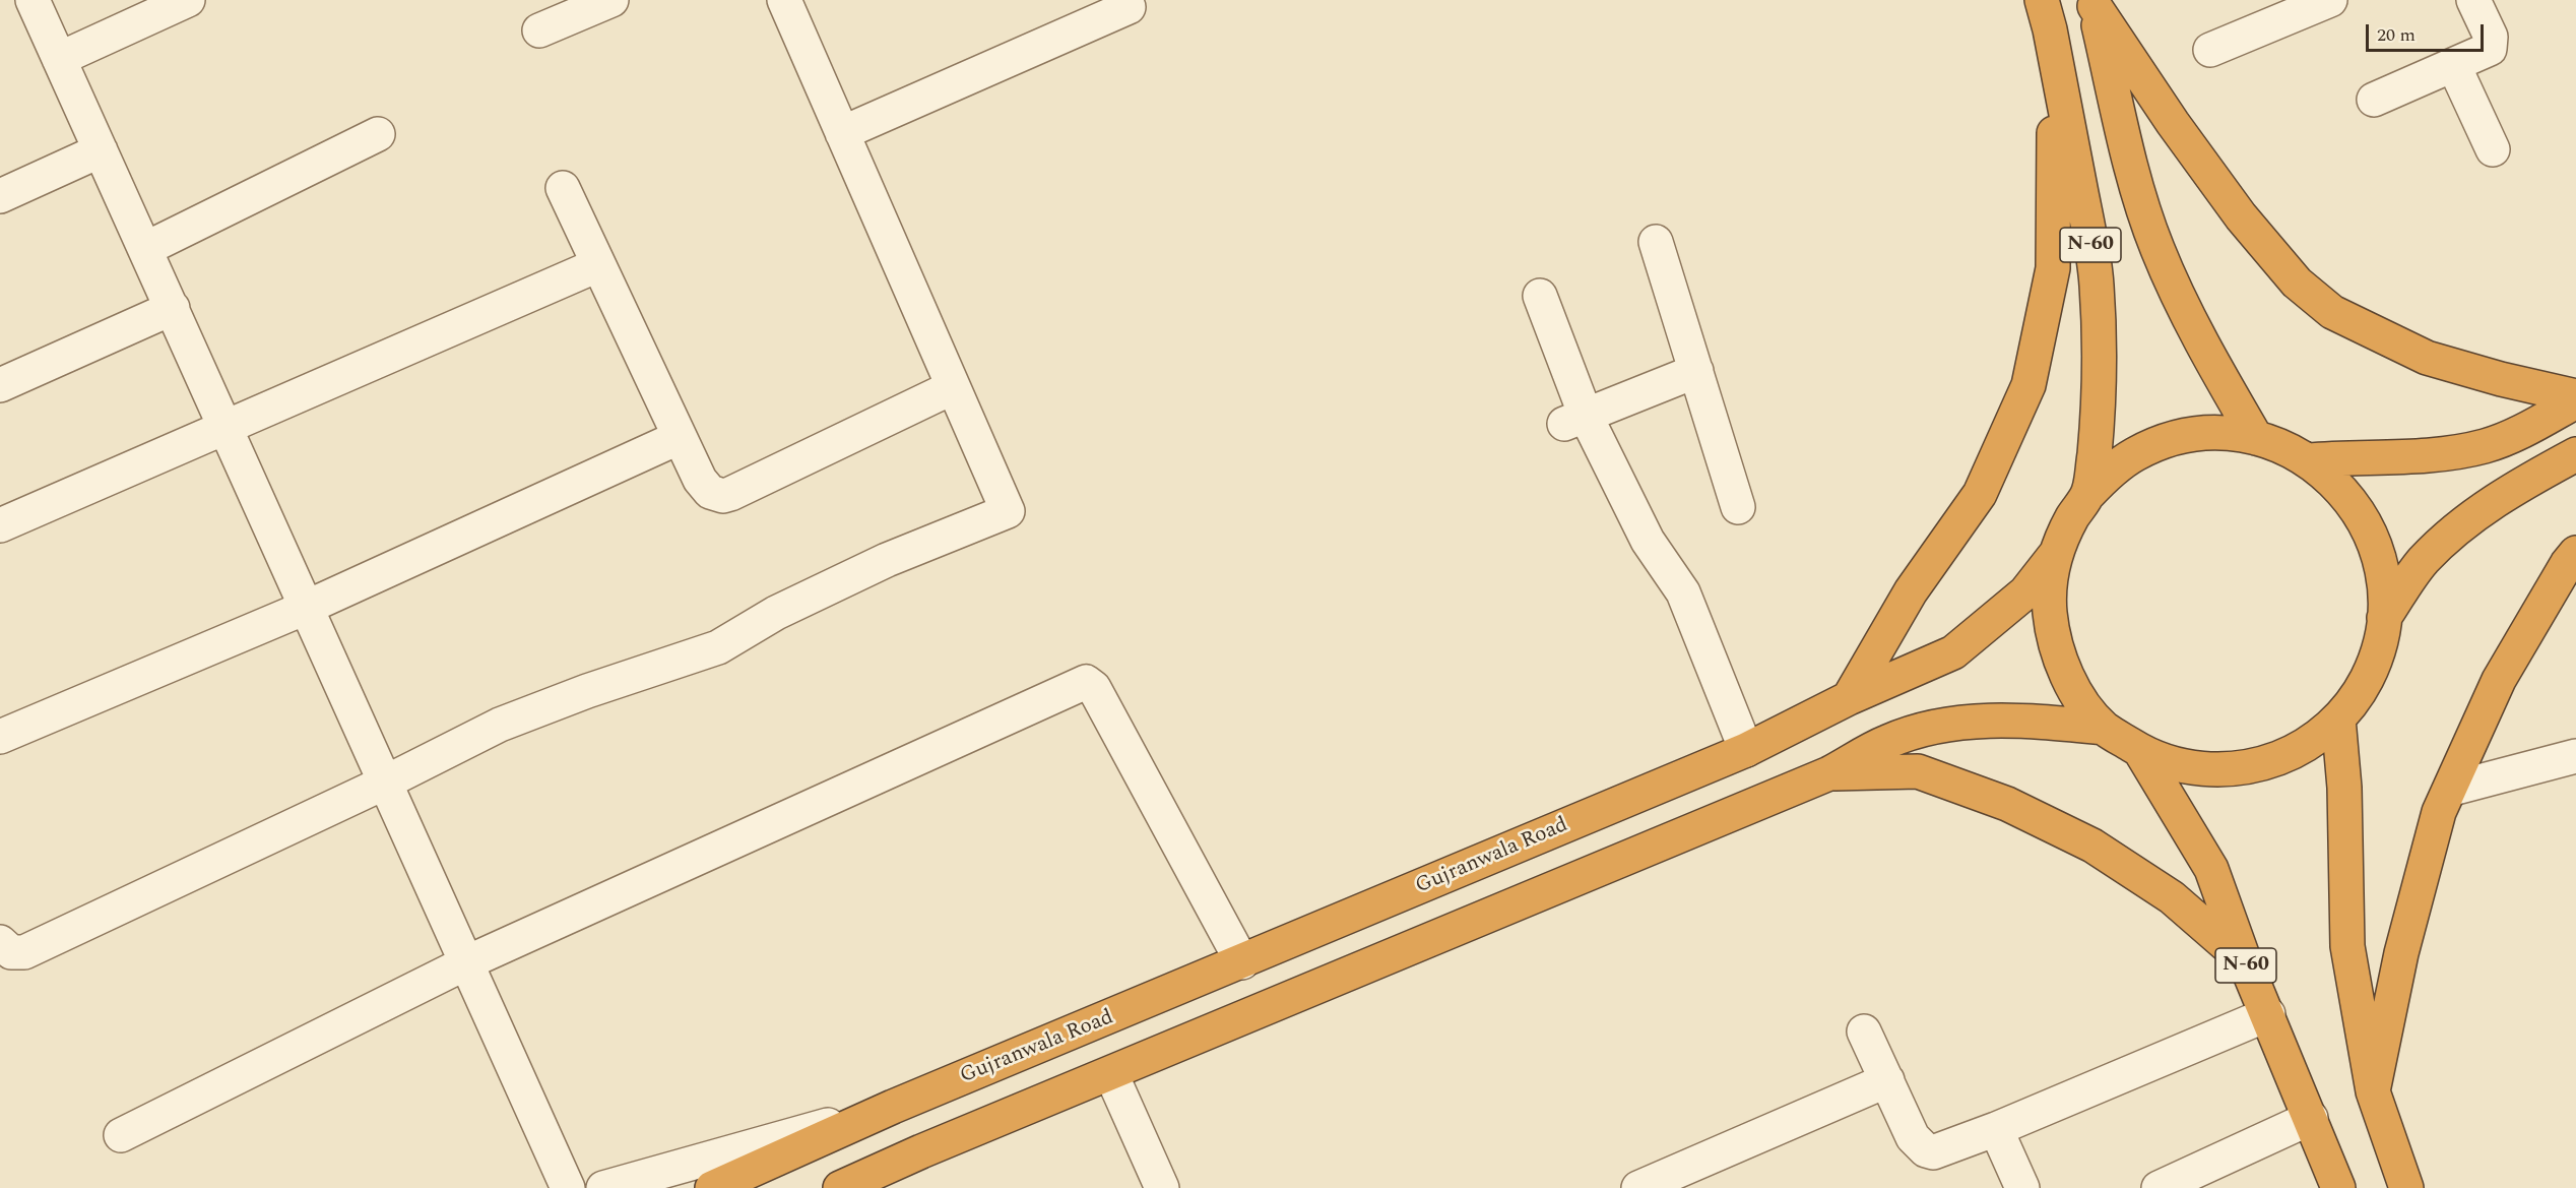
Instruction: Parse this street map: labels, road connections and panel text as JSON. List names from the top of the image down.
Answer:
{
  "streets": {
    "highway": ["N-60", "Gujranwala Road"]
  },
  "scale_bar": "20 m"
}
